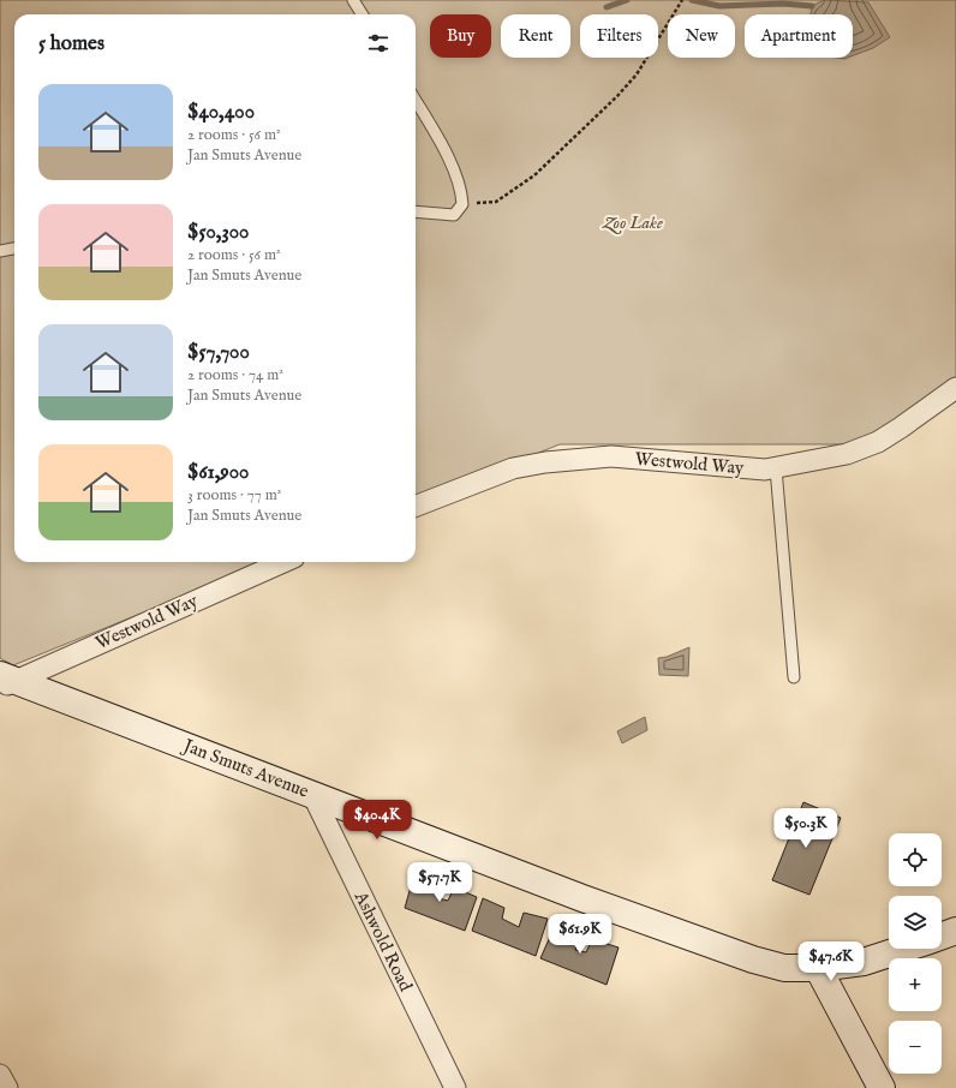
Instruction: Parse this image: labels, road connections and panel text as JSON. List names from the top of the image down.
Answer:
{
  "streets": {
    "main road": ["Jan Smuts Avenue"],
    "street": ["Westwold Way", "Ashwold Road"]
  },
  "crossings": [
    ["Westwold Way", "Jan Smuts Avenue"],
    ["Jan Smuts Avenue", "Ashwold Road"]
  ],
  "parks": ["Zoo Lake"],
  "page": {
    "chip": [
      "Buy",
      "Rent",
      "Filters",
      "New",
      "Apartment"
    ],
    "heading": "5 homes",
    "list": [
      {
        "name": "$40,400",
        "note": "2 rooms · 56 m² · Jan Smuts Avenue"
      },
      {
        "name": "$50,300",
        "note": "2 rooms · 56 m² · Jan Smuts Avenue"
      },
      {
        "name": "$57,700",
        "note": "2 rooms · 74 m² · Jan Smuts Avenue"
      },
      {
        "name": "$61,900",
        "note": "3 rooms · 77 m² · Jan Smuts Avenue"
      }
    ],
    "price": [
      "$40.4K",
      "$50.3K",
      "$57.7K",
      "$61.9K",
      "$47.6K"
    ],
    "map_buttons": ["+", "−"]
  }
}
